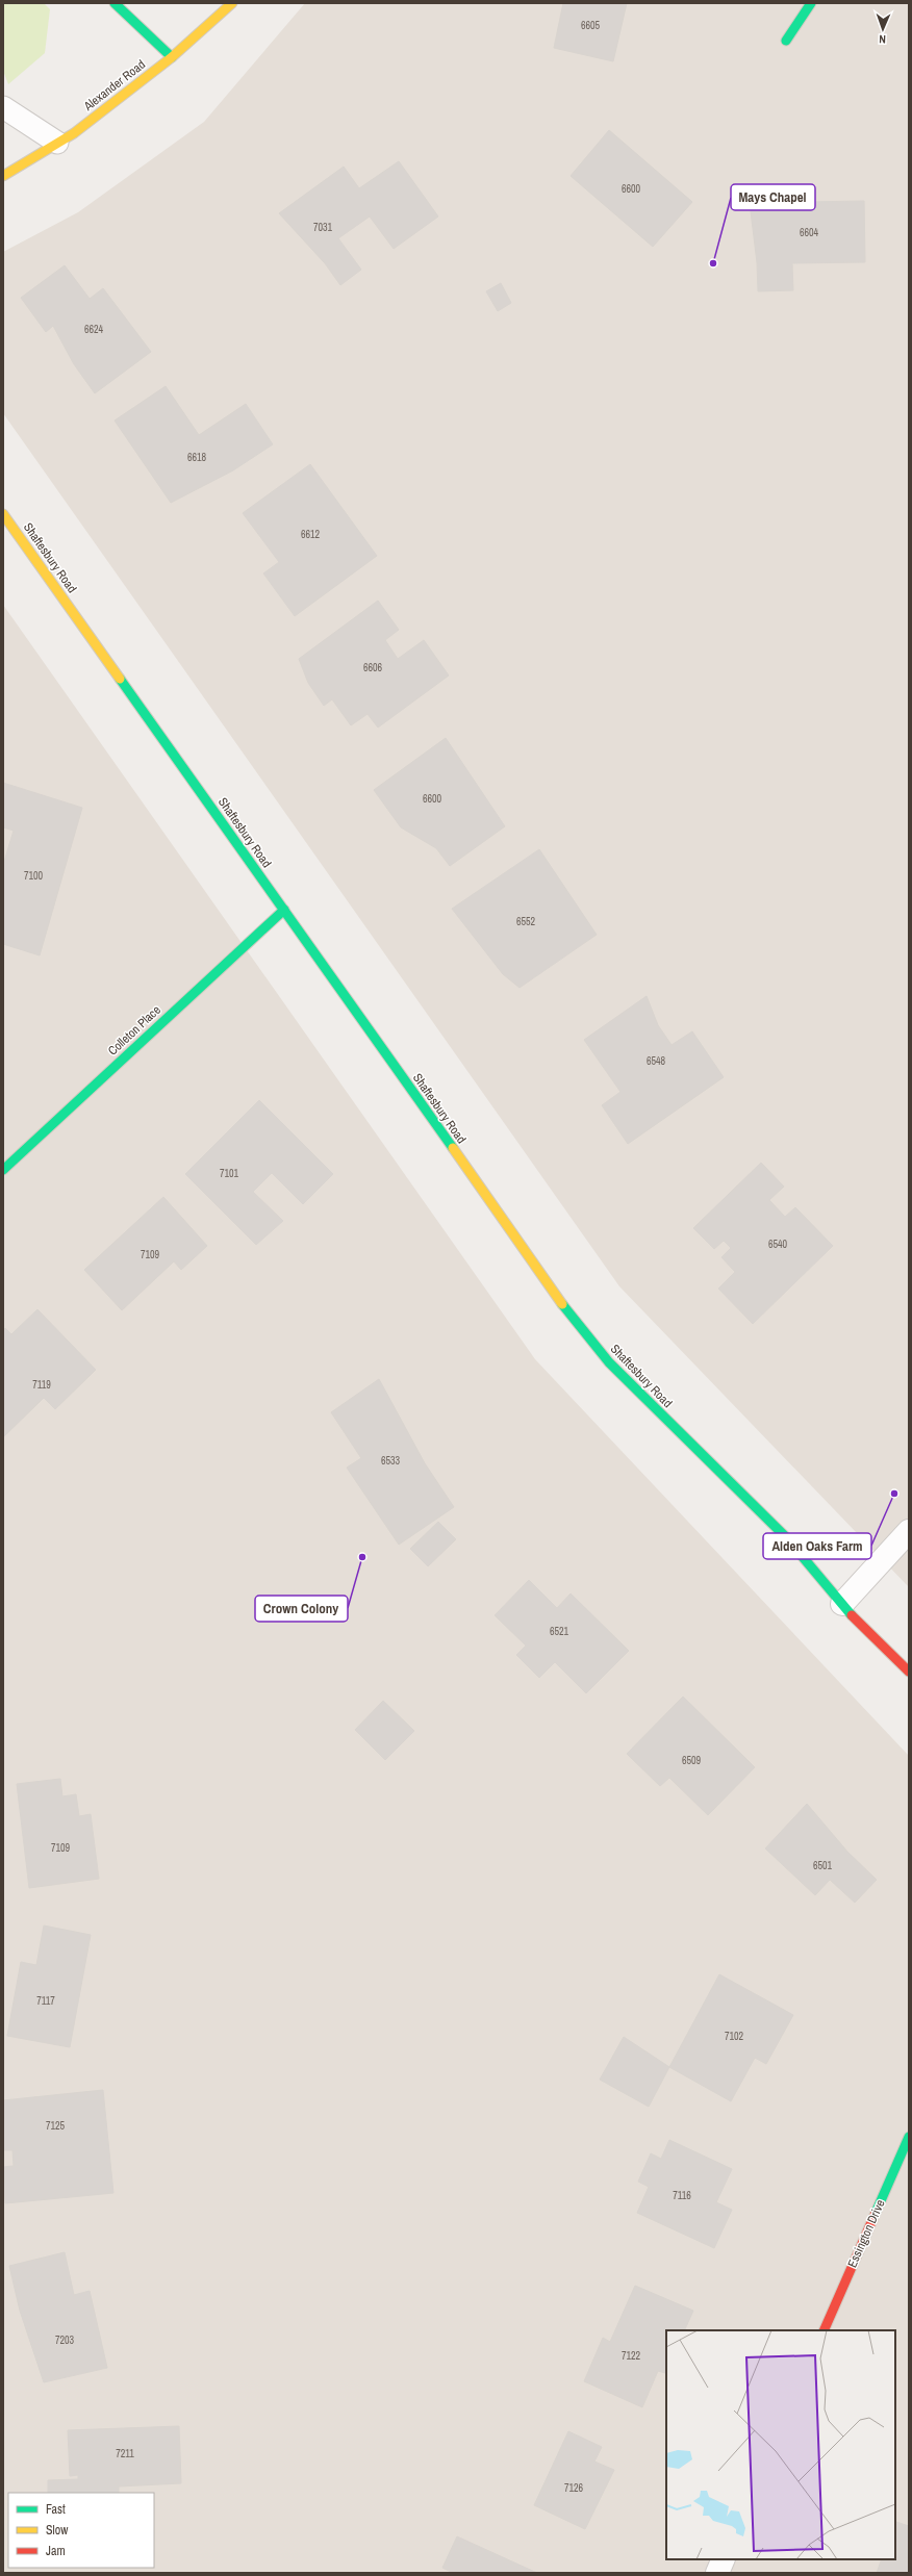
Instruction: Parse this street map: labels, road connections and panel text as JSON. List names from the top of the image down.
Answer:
{
  "streets": {
    "street": [
      "Alexander Road",
      "Shaftesbury Road",
      "Colleton Place",
      "Essington Drive"
    ]
  },
  "crossings": [
    ["Shaftesbury Road", "Colleton Place"]
  ],
  "places": ["Mays Chapel", "Alden Oaks Farm", "Crown Colony"],
  "house_numbers": [
    "6605",
    "6600",
    "7031",
    "6604",
    "6624",
    "6618",
    "6612",
    "6606",
    "6600",
    "7100",
    "6552",
    "6548",
    "7101",
    "6540",
    "7109",
    "7119",
    "6533",
    "6521",
    "6509",
    "7109",
    "6501",
    "7117",
    "7102",
    "7125",
    "7116",
    "7203",
    "7122",
    "7211",
    "7126"
  ],
  "legend": ["Fast", "Slow", "Jam"],
  "north": "bottom"
}
